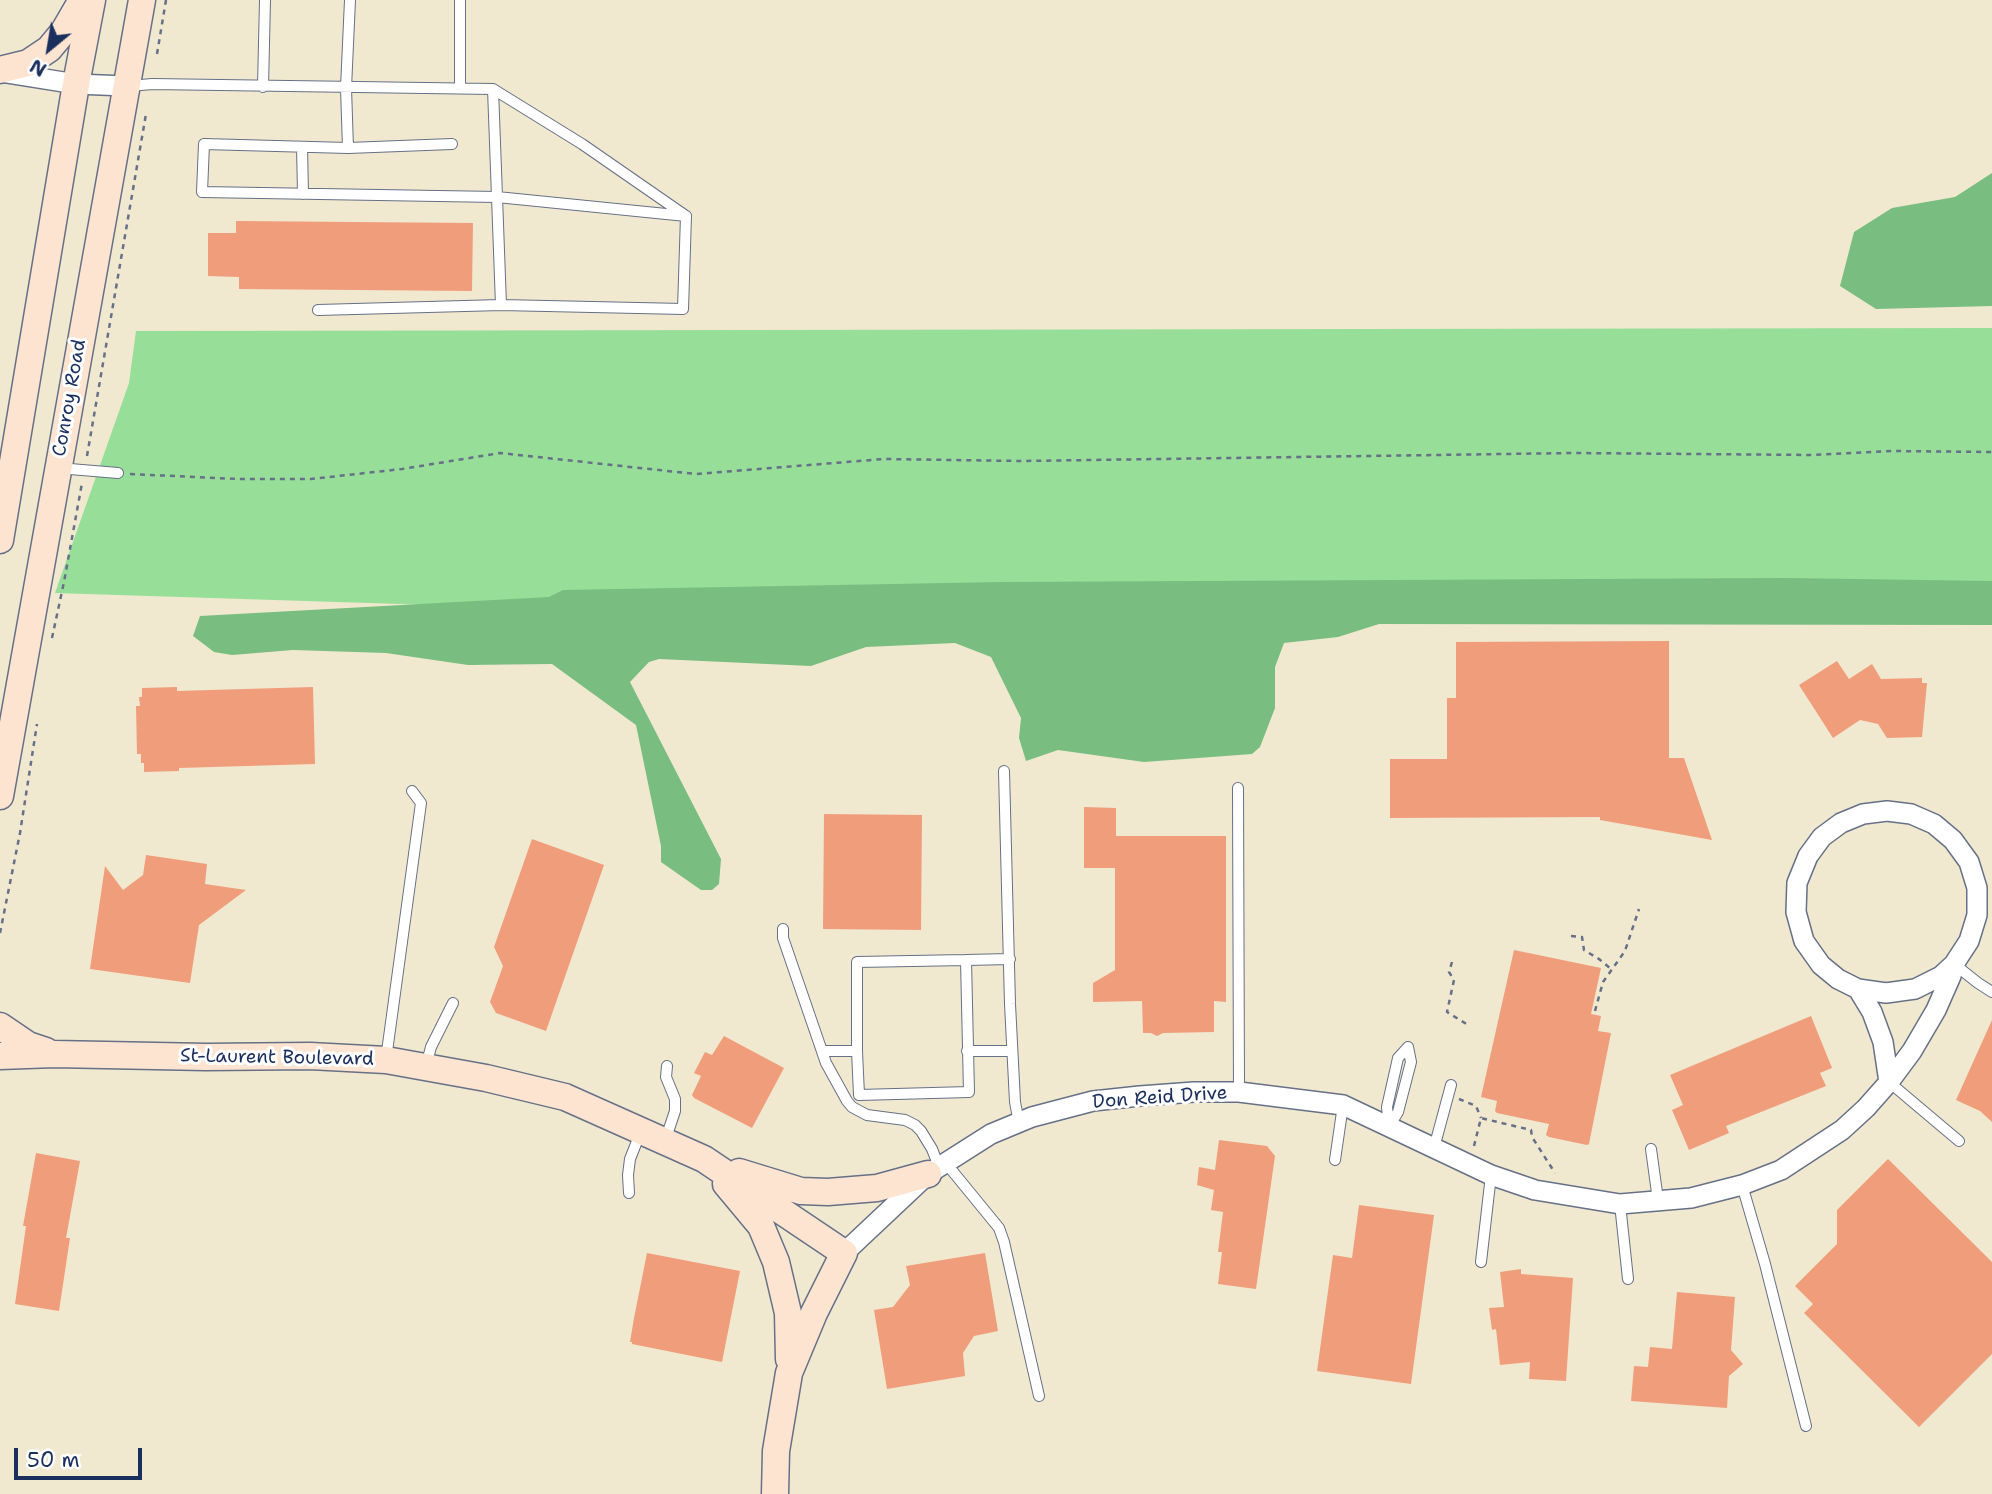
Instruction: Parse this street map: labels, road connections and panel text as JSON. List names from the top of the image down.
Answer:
{
  "streets": {
    "street": ["Conroy Road", "St-Laurent Boulevard", "Don Reid Drive"]
  },
  "crossings": [
    ["St-Laurent Boulevard", "Don Reid Drive"]
  ],
  "scale_bar": "50 m",
  "north": "bottom left"
}
